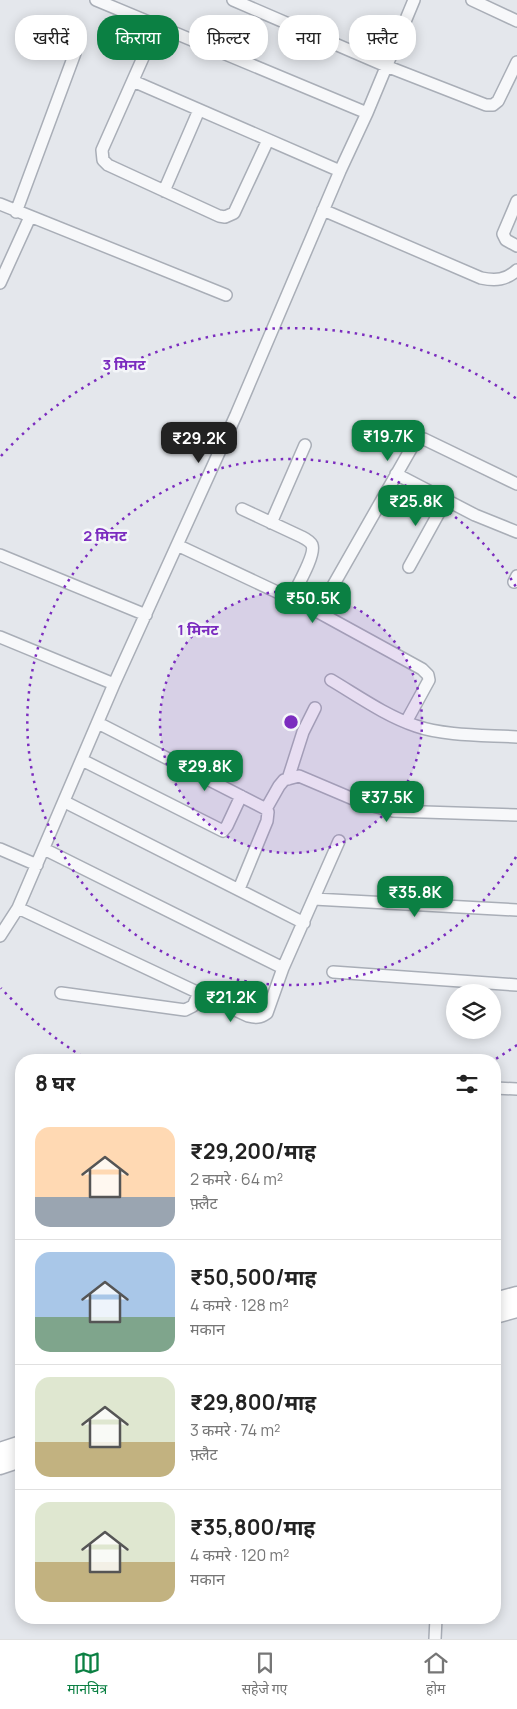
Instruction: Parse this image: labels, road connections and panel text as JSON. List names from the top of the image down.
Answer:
{
  "page": {
    "chip": [
      "खरीदें",
      "किराया",
      "फ़िल्टर",
      "नया",
      "फ़्लैट"
    ],
    "price": [
      "₹19.7K",
      "₹29.2K",
      "₹25.8K",
      "₹50.5K",
      "₹29.8K",
      "₹37.5K",
      "₹35.8K",
      "₹21.2K"
    ],
    "heading": "8 घर",
    "list": [
      {
        "name": "₹29,200/माह",
        "note": "2 कमरे · 64 m² · फ़्लैट"
      },
      {
        "name": "₹50,500/माह",
        "note": "4 कमरे · 128 m² · मकान"
      },
      {
        "name": "₹29,800/माह",
        "note": "3 कमरे · 74 m² · फ़्लैट"
      },
      {
        "name": "₹35,800/माह",
        "note": "4 कमरे · 120 m² · मकान"
      }
    ],
    "tabs": ["मानचित्र", "सहेजे गए", "होम"]
  },
  "rings": ["3 मिनट", "2 मिनट", "1 मिनट"]
}
